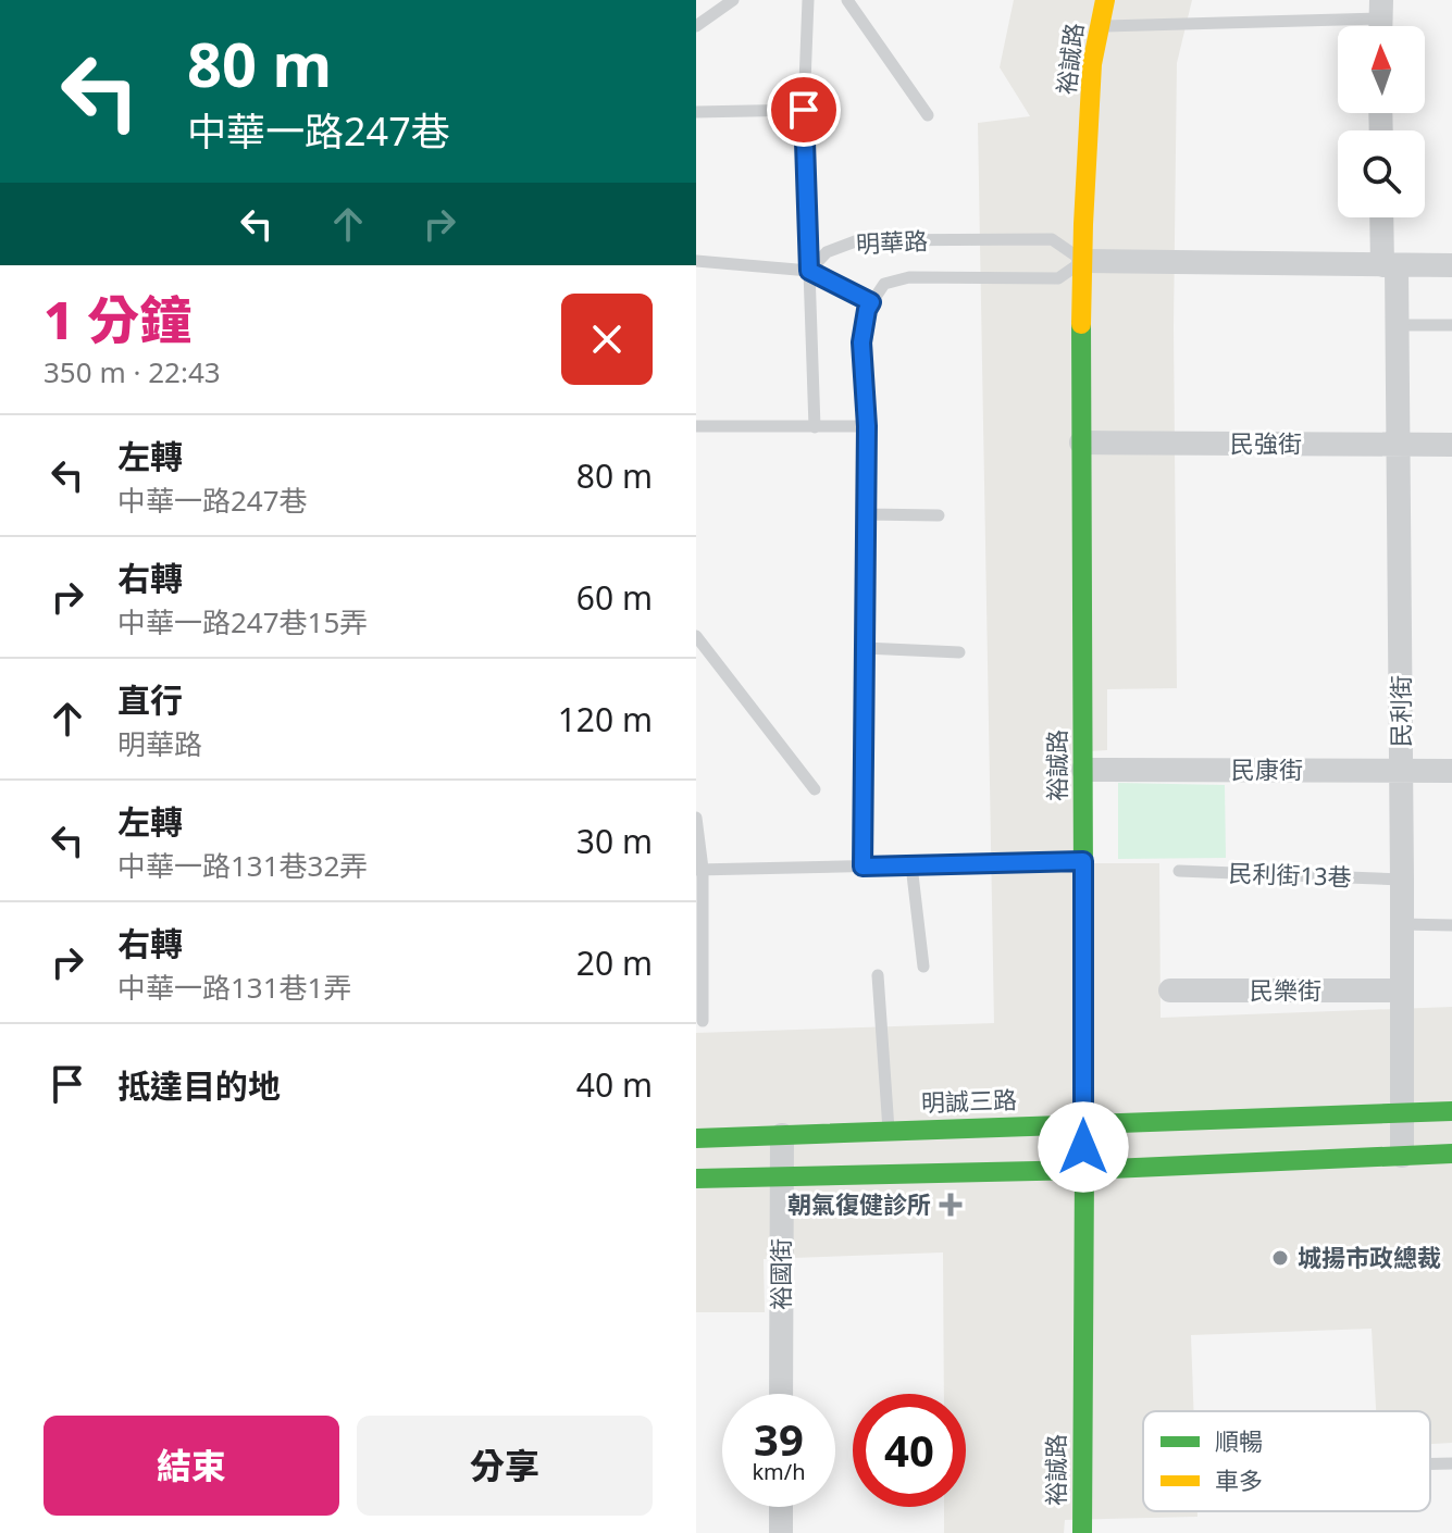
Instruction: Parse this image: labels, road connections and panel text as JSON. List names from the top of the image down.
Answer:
{
  "streets": {
    "street": [
      "裕誠路",
      "明華路",
      "民強街",
      "民利街",
      "民康街",
      "民樂街",
      "明誠三路",
      "裕國街"
    ],
    "lane": ["民利街13巷"]
  },
  "crossings": [
    ["裕誠路", "明華路"],
    ["裕誠路", "民強街"],
    ["裕誠路", "民康街"],
    ["裕誠路", "明誠三路"],
    ["明華路", "民利街"],
    ["民強街", "民利街"],
    ["民利街", "民康街"],
    ["民利街", "民利街13巷"],
    ["民利街", "民樂街"],
    ["民利街", "明誠三路"],
    ["明誠三路", "裕國街"]
  ],
  "places": {
    "health": ["朝氣復健診所"],
    "other": ["城揚市政總裁"]
  },
  "legend": ["順暢", "車多"],
  "north": "top",
  "page": {
    "turn": ["80 m", "中華一路247巷"],
    "heading": ["1 分鐘", "350 m · 22:43"],
    "list": [
      {
        "name": "左轉",
        "note": "中華一路247巷",
        "value": "80 m"
      },
      {
        "name": "右轉",
        "note": "中華一路247巷15弄",
        "value": "60 m"
      },
      {
        "name": "直行",
        "note": "明華路",
        "value": "120 m"
      },
      {
        "name": "左轉",
        "note": "中華一路131巷32弄",
        "value": "30 m"
      },
      {
        "name": "右轉",
        "note": "中華一路131巷1弄",
        "value": "20 m"
      },
      {
        "name": "抵達目的地",
        "value": "40 m"
      }
    ],
    "speed": "39 km/h",
    "limit": "40",
    "buttons": ["結束", "分享"]
  }
}
